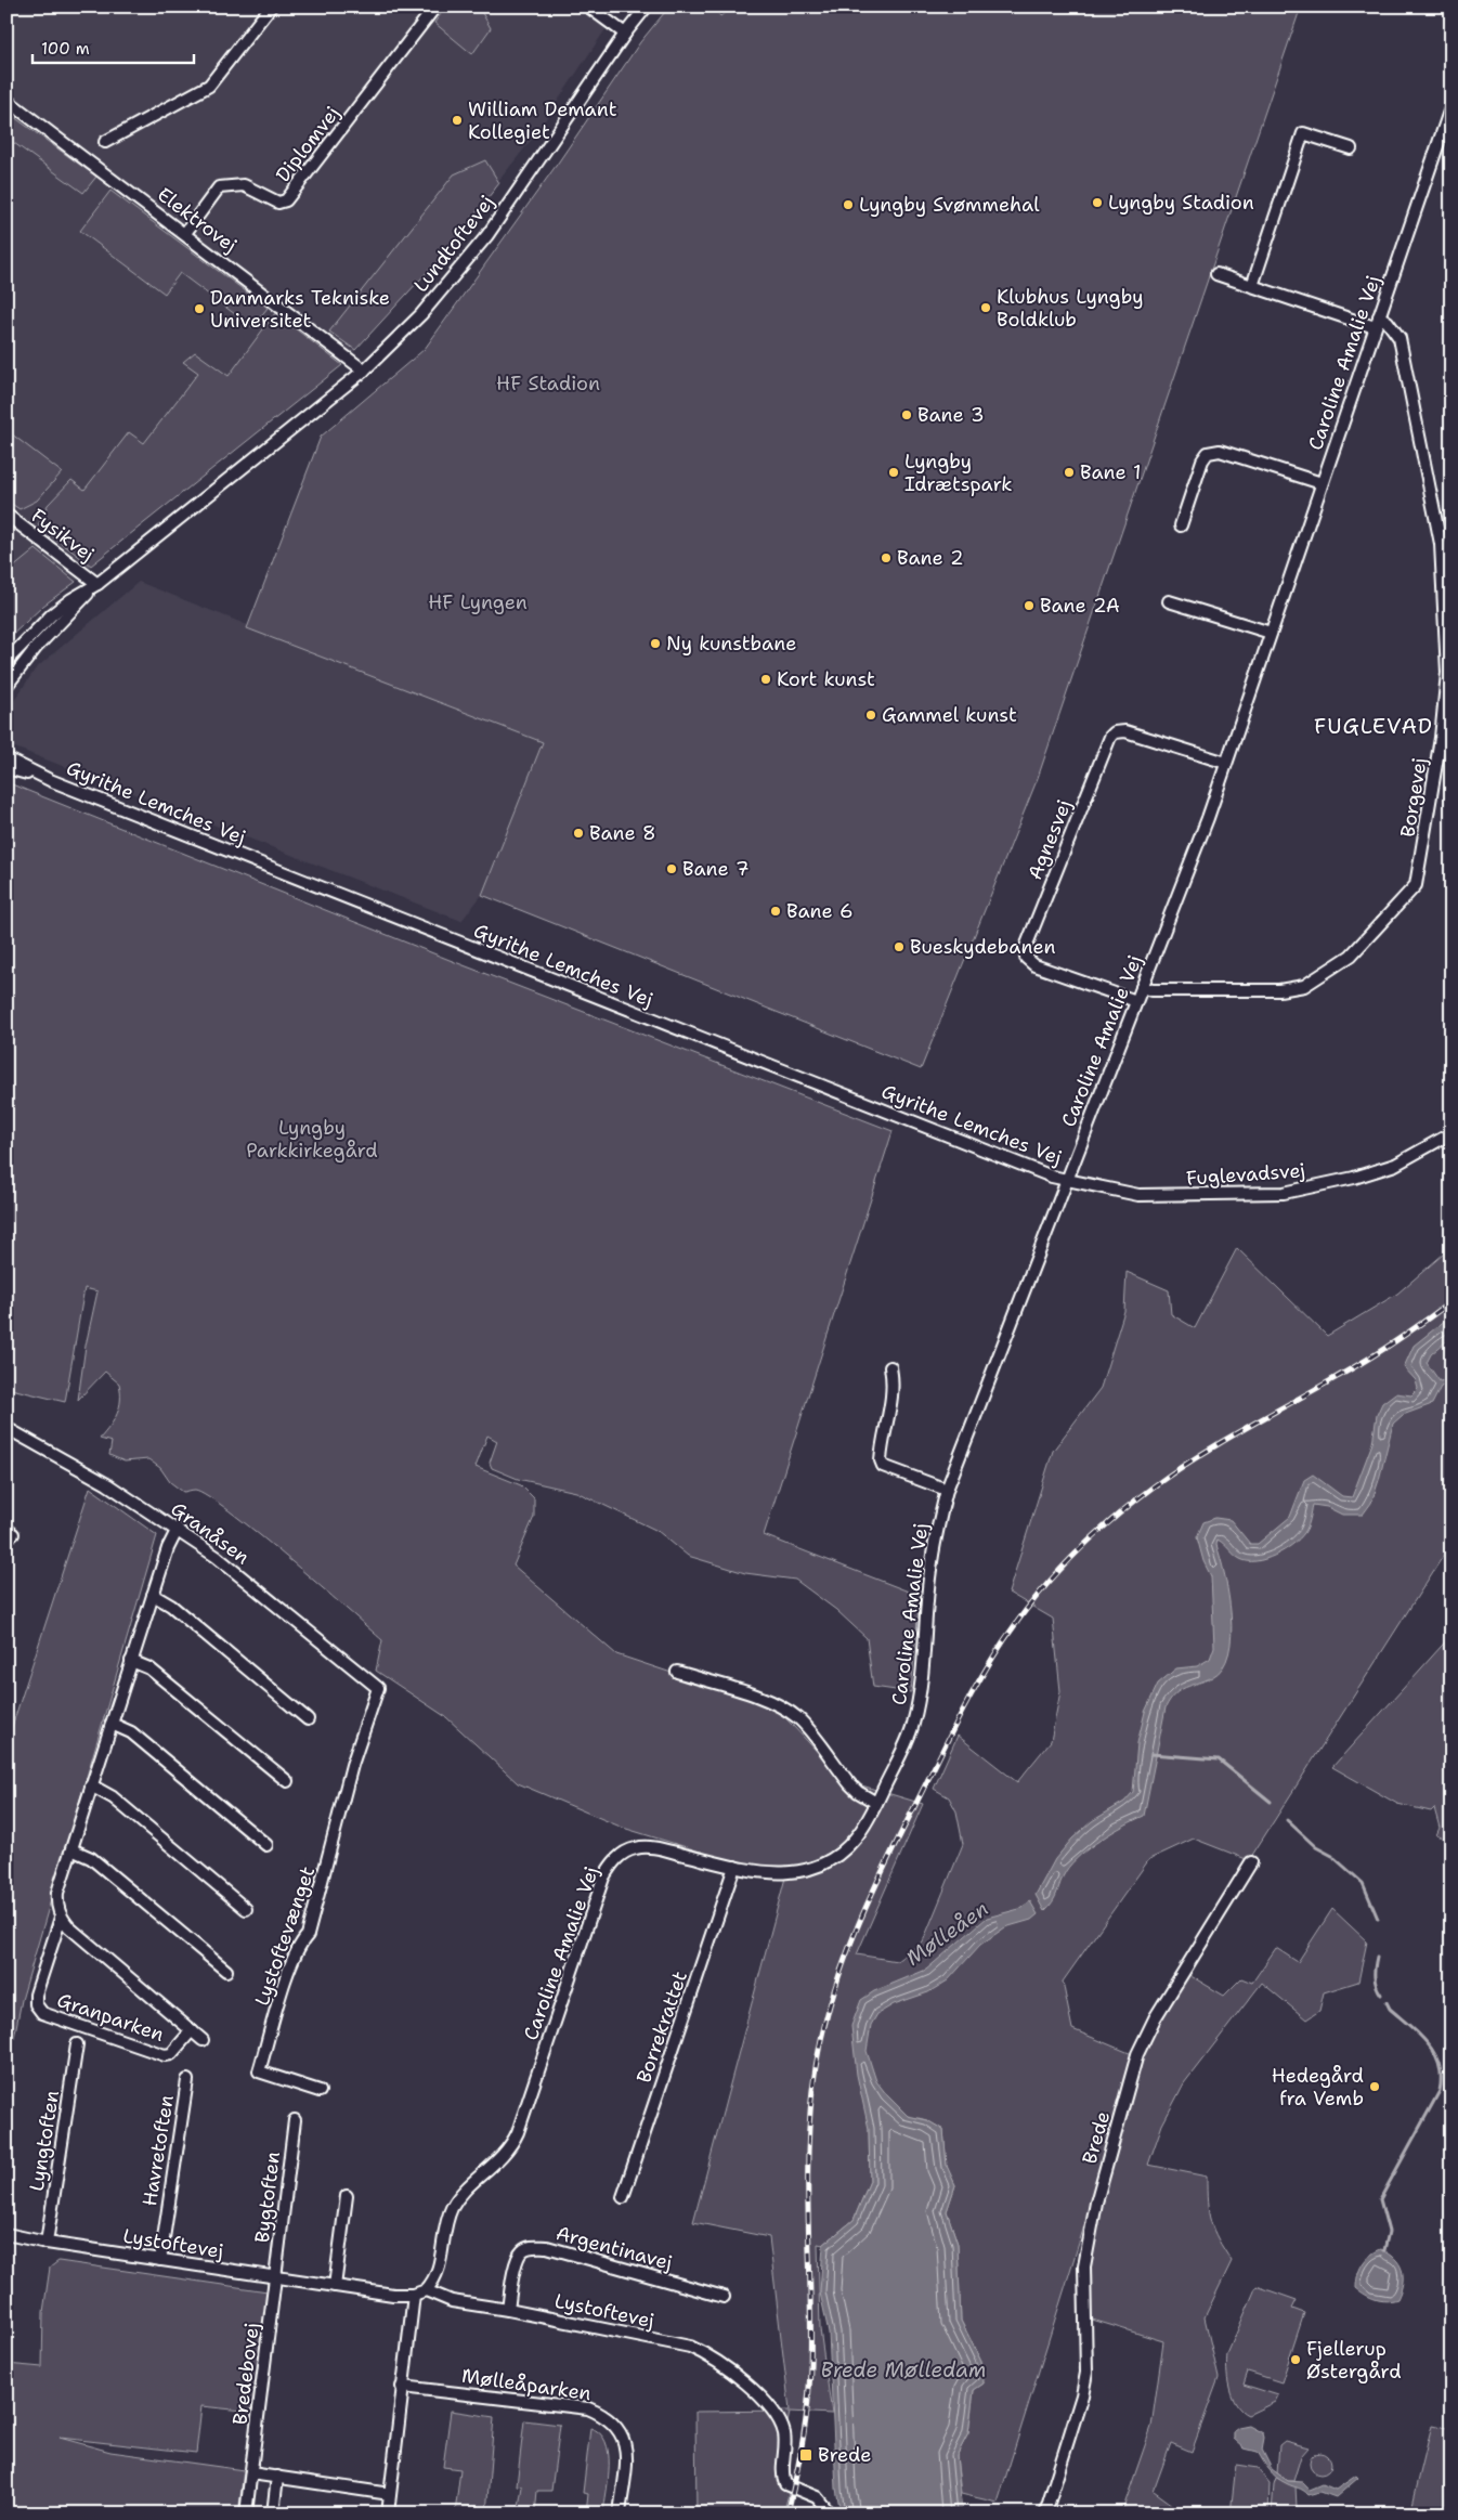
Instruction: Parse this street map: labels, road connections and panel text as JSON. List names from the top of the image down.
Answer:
{
  "streets": {
    "street": [
      "Diplomvej",
      "Elektrovej",
      "Lundtoftevej",
      "Caroline Amalie Vej",
      "Fysikvej",
      "Borgevej",
      "Gyrithe Lemches Vej",
      "Agnesvej",
      "Fuglevadsvej",
      "Granåsen",
      "Lystoftevænget",
      "Granparken",
      "Borrekrattet",
      "Brede",
      "Lyngtoften",
      "Havretoften",
      "Bygtoften",
      "Lystoftevej",
      "Argentinavej",
      "Bredebovej",
      "Mølleåparken"
    ]
  },
  "crossings": [
    ["Diplomvej", "Elektrovej"],
    ["Elektrovej", "Lundtoftevej"],
    ["Lundtoftevej", "Fysikvej"],
    ["Caroline Amalie Vej", "Borgevej"],
    ["Caroline Amalie Vej", "Gyrithe Lemches Vej"],
    ["Caroline Amalie Vej", "Agnesvej"],
    ["Caroline Amalie Vej", "Fuglevadsvej"],
    ["Caroline Amalie Vej", "Borrekrattet"],
    ["Caroline Amalie Vej", "Lystoftevej"],
    ["Gyrithe Lemches Vej", "Fuglevadsvej"],
    ["Granåsen", "Lystoftevænget"],
    ["Granåsen", "Granparken"],
    ["Lyngtoften", "Lystoftevej"],
    ["Havretoften", "Lystoftevej"],
    ["Bygtoften", "Lystoftevej"],
    ["Bygtoften", "Bredebovej"],
    ["Lystoftevej", "Argentinavej"],
    ["Lystoftevej", "Bredebovej"]
  ],
  "districts": ["FUGLEVAD"],
  "water": ["Mølleåen", "Brede Mølledam"],
  "parks": ["HF Stadion", "HF Lyngen", "Lyngby Parkkirkegård"],
  "places": {
    "other": [
      "William Demant Kollegiet",
      "Lyngby Stadion",
      "Lyngby Svømmehal",
      "Klubhus Lyngby Boldklub",
      "Danmarks Tekniske Universitet",
      "Bane 3",
      "Lyngby Idrætspark",
      "Bane 1",
      "Bane 2",
      "Bane 2A",
      "Ny kunstbane",
      "Kort kunst",
      "Gammel kunst",
      "Bane 8",
      "Bane 7",
      "Bane 6",
      "Bueskydebanen",
      "Hedegård fra Vemb",
      "Fjellerup Østergård"
    ],
    "transit": ["Brede"]
  },
  "scale_bar": "100 m"
}
